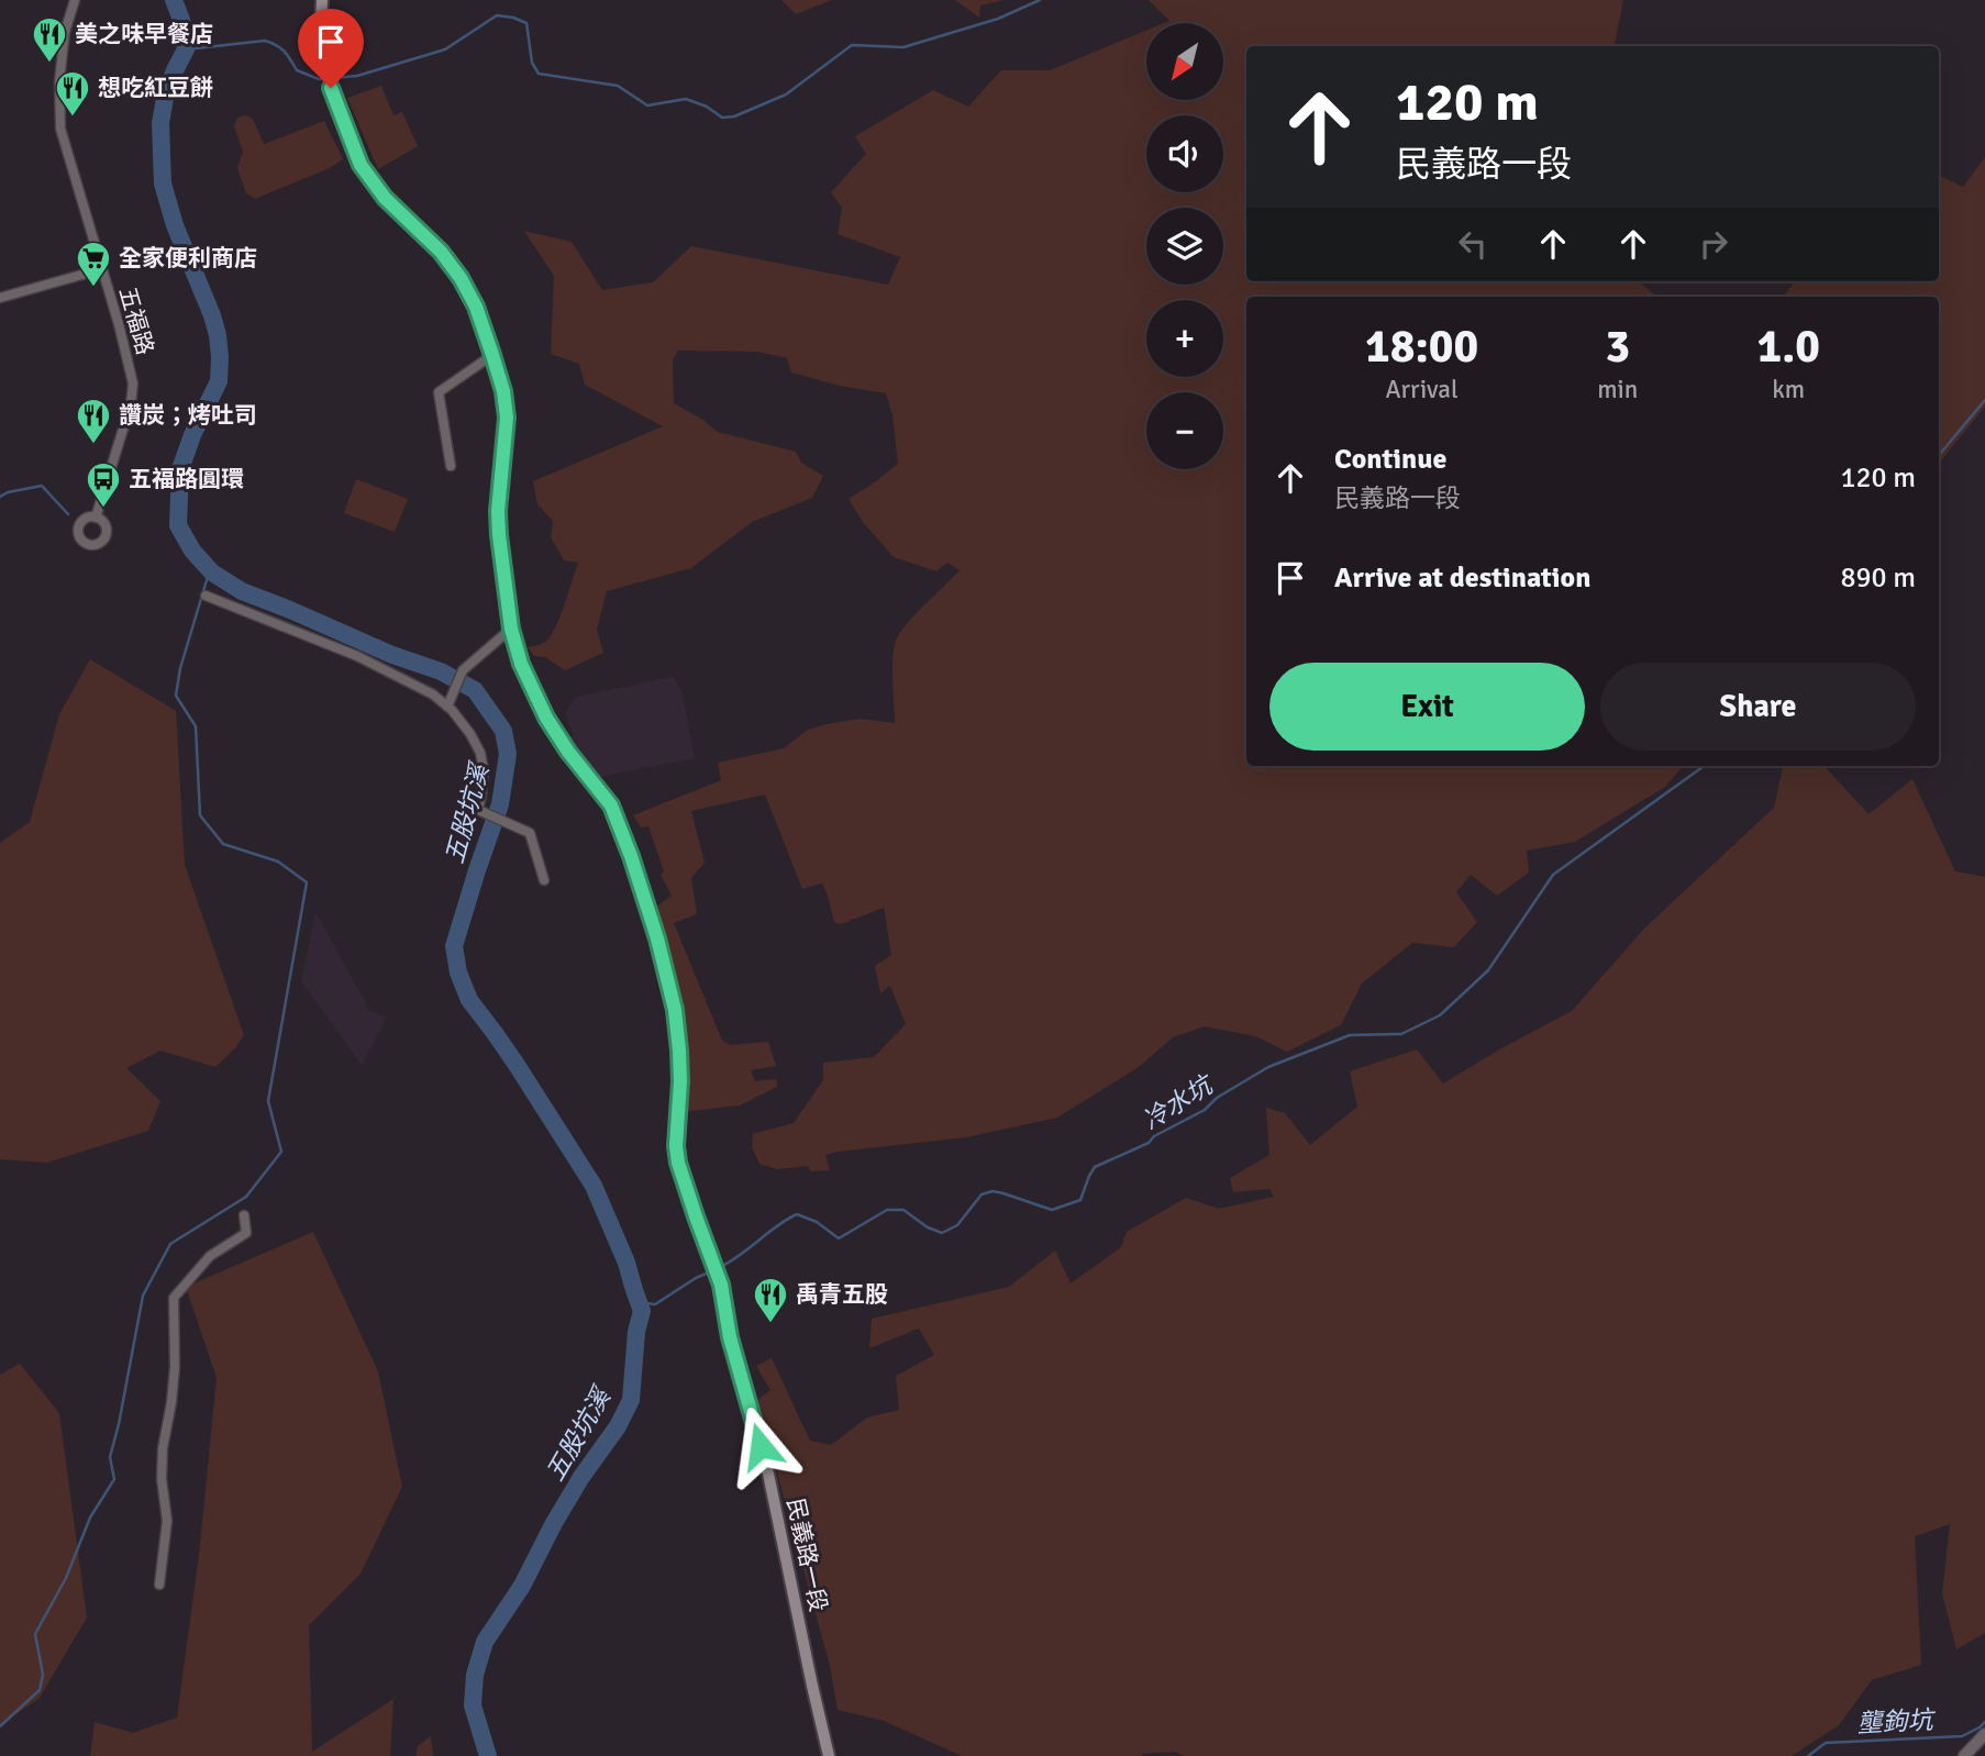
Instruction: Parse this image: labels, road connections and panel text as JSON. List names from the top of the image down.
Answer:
{
  "streets": {
    "main road": ["民義路一段"],
    "street": ["五福路"]
  },
  "water": ["五股坑溪", "冷水坑", "壟鉤坑"],
  "places": {
    "restaurant": [
      "美之味早餐店",
      "想吃紅豆餅",
      "讚炭；烤吐司",
      "禹青五股"
    ],
    "supermarket": ["全家便利商店"],
    "bus stop": ["五福路圓環"]
  },
  "north": "bottom left",
  "page": {
    "map_buttons": ["+", "−"],
    "turn": ["120 m", "民義路一段"],
    "eta": [
      "18:00",
      "Arrival",
      "3",
      "min",
      "1.0",
      "km"
    ],
    "list": [
      {
        "name": "Continue",
        "note": "民義路一段",
        "value": "120 m"
      },
      {
        "name": "Arrive at destination",
        "value": "890 m"
      }
    ],
    "buttons": ["Exit", "Share"]
  }
}
